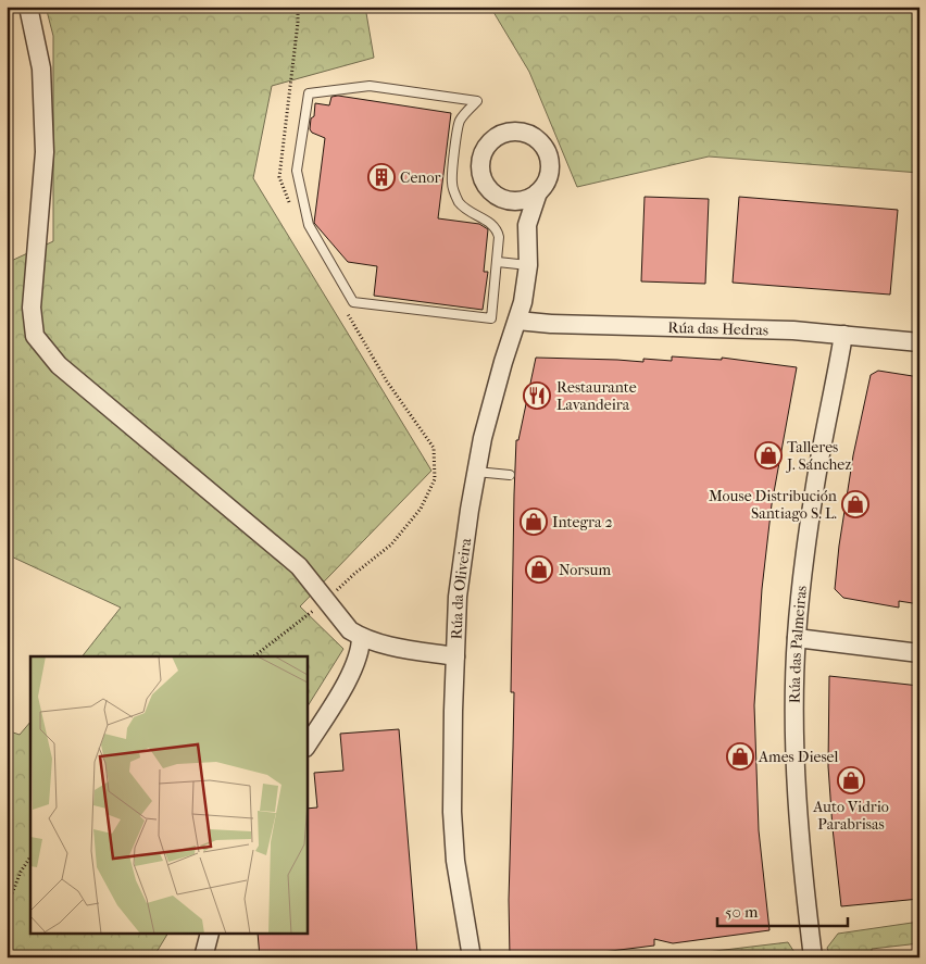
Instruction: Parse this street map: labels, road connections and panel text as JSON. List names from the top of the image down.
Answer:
{
  "streets": {
    "street": ["Rúa das Hedras", "Rúa da Oliveira", "Rúa das Palmeiras"]
  },
  "crossings": [
    ["Rúa das Hedras", "Rúa da Oliveira"],
    ["Rúa das Hedras", "Rúa das Palmeiras"]
  ],
  "places": {
    "building": ["Cenor"],
    "restaurant": ["Restaurante Lavandeira"],
    "shop": [
      "Talleres J. Sánchez",
      "Mouse Distribución Santiago S. L.",
      "Integra 2",
      "Norsum",
      "Ames Diesel",
      "Auto Vidrio Parabrisas"
    ]
  },
  "scale_bar": "50 m"
}
